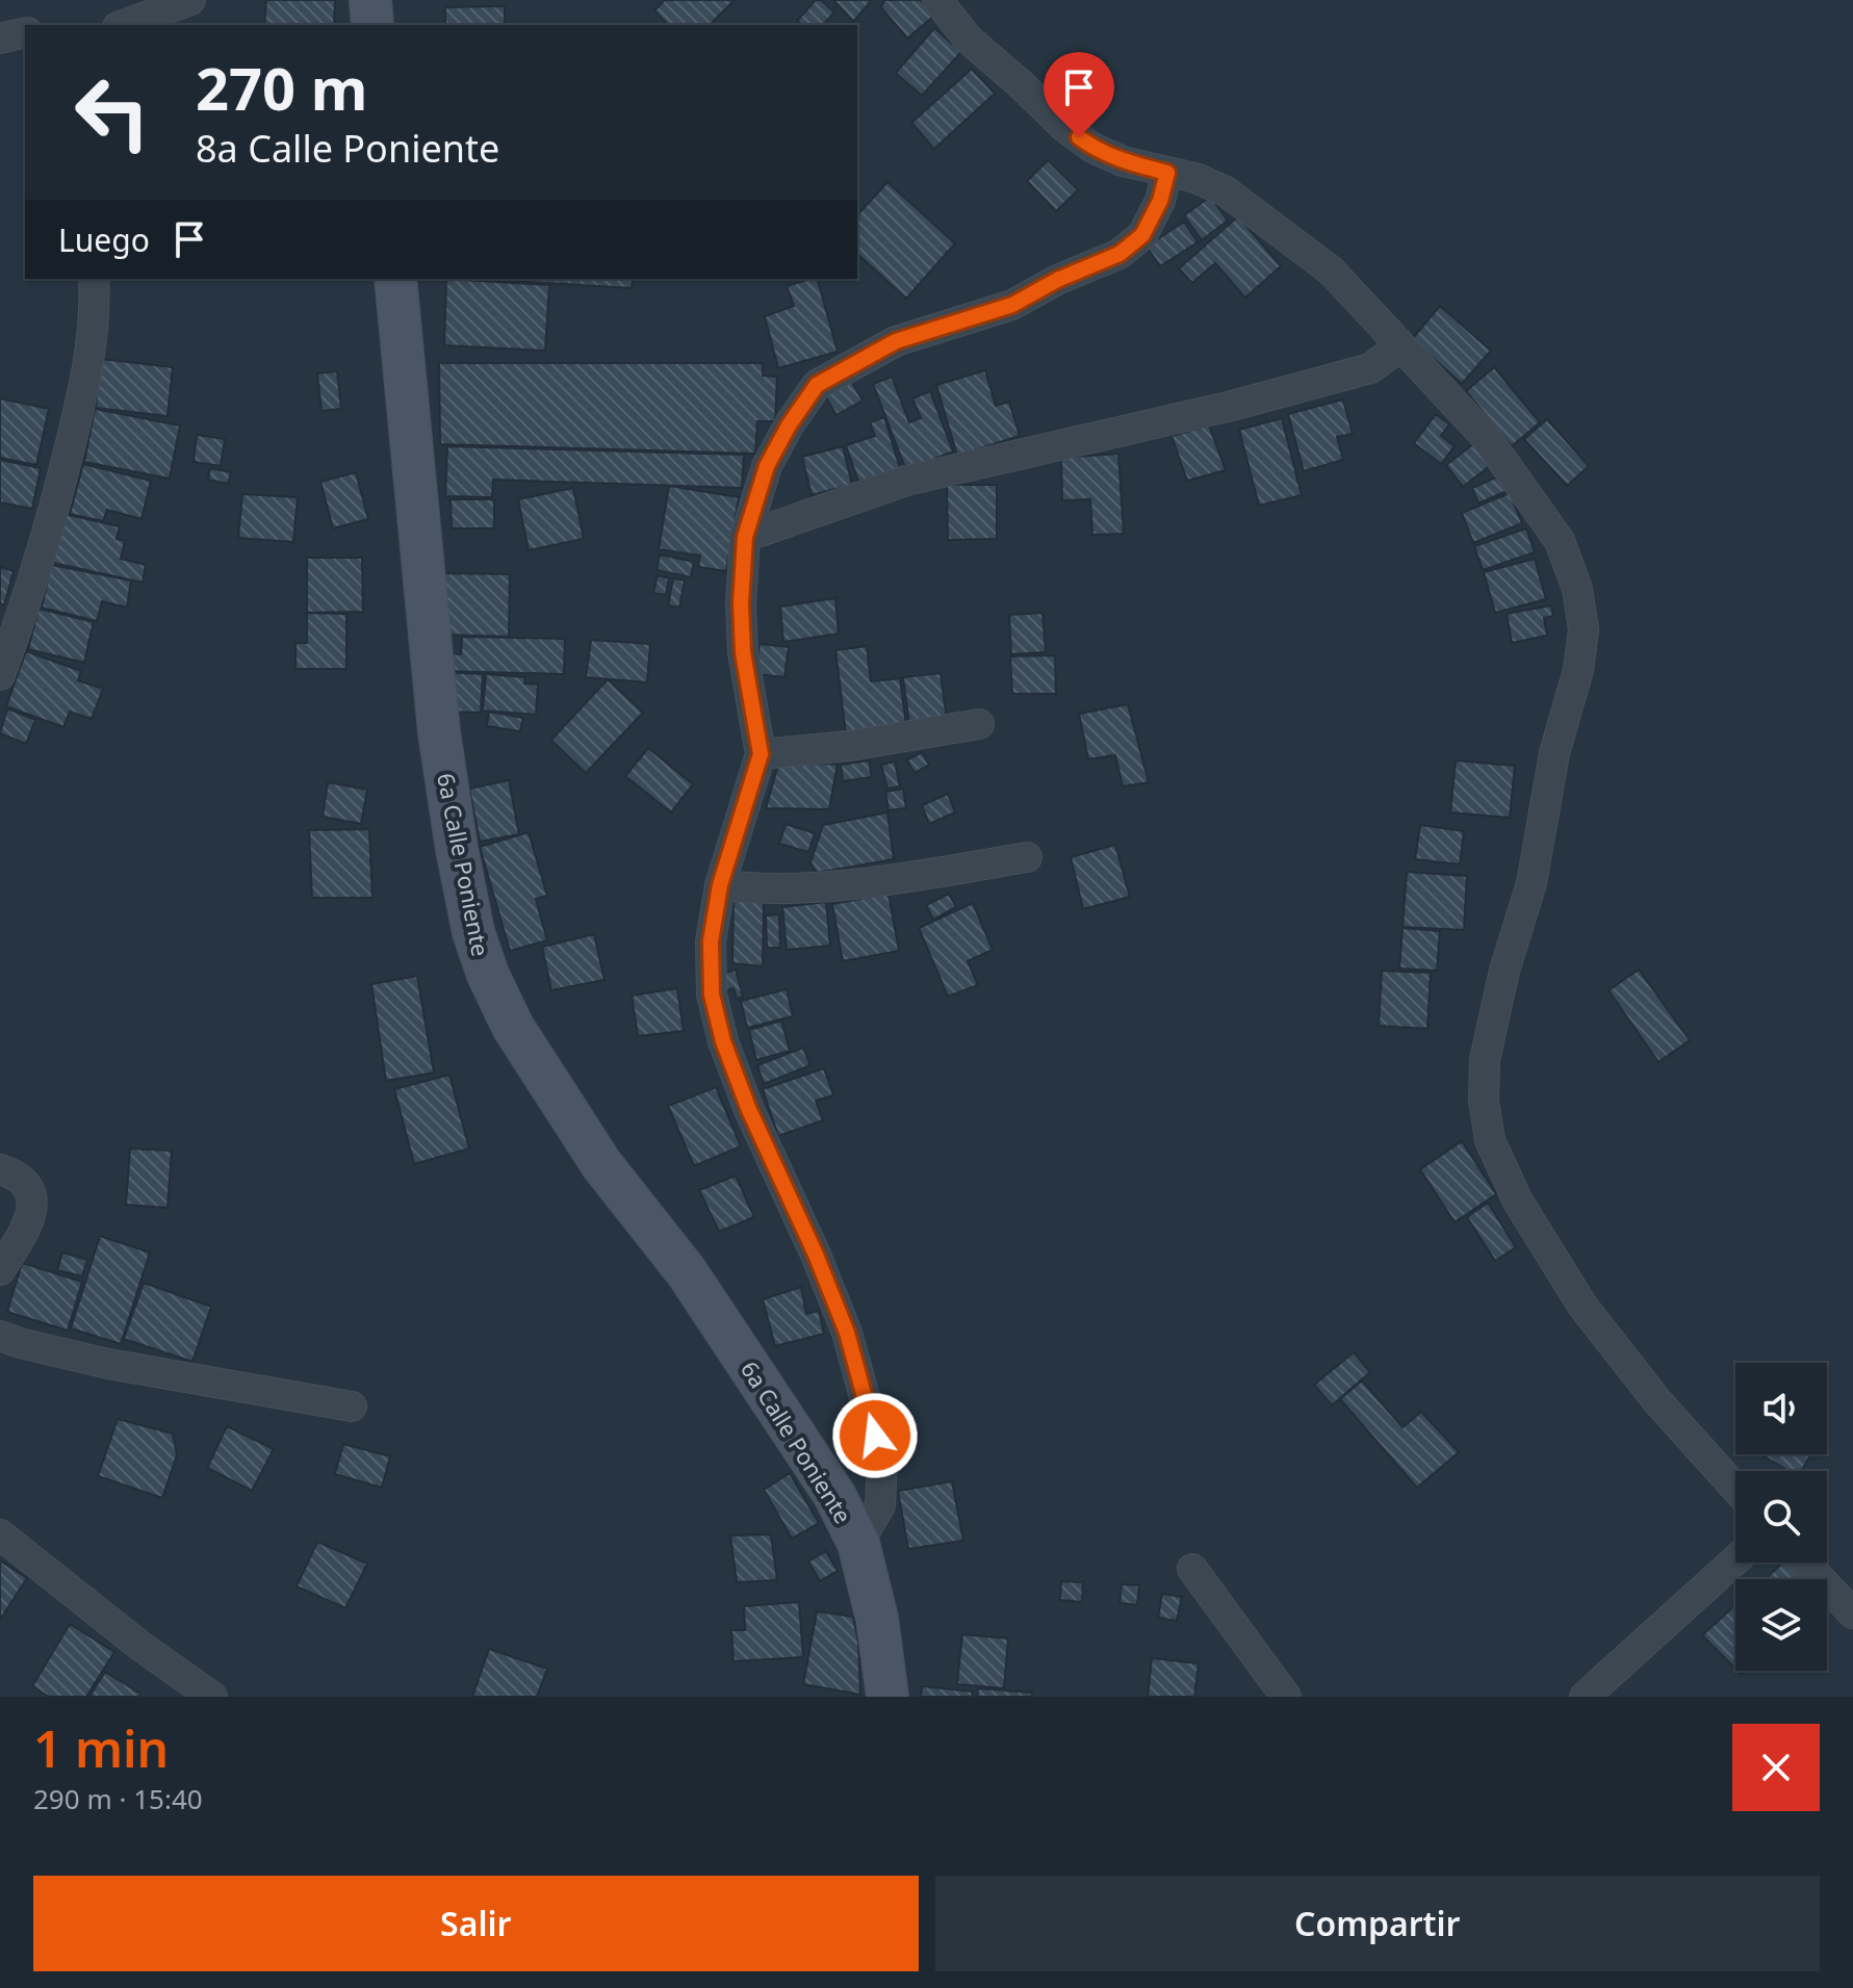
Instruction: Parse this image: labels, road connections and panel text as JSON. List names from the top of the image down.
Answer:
{
  "streets": {
    "street": ["6a Calle Poniente"]
  },
  "page": {
    "turn": ["270 m", "8a Calle Poniente"],
    "then": "Luego",
    "heading": ["1 min", "290 m · 15:40"],
    "buttons": ["Salir", "Compartir"]
  }
}
